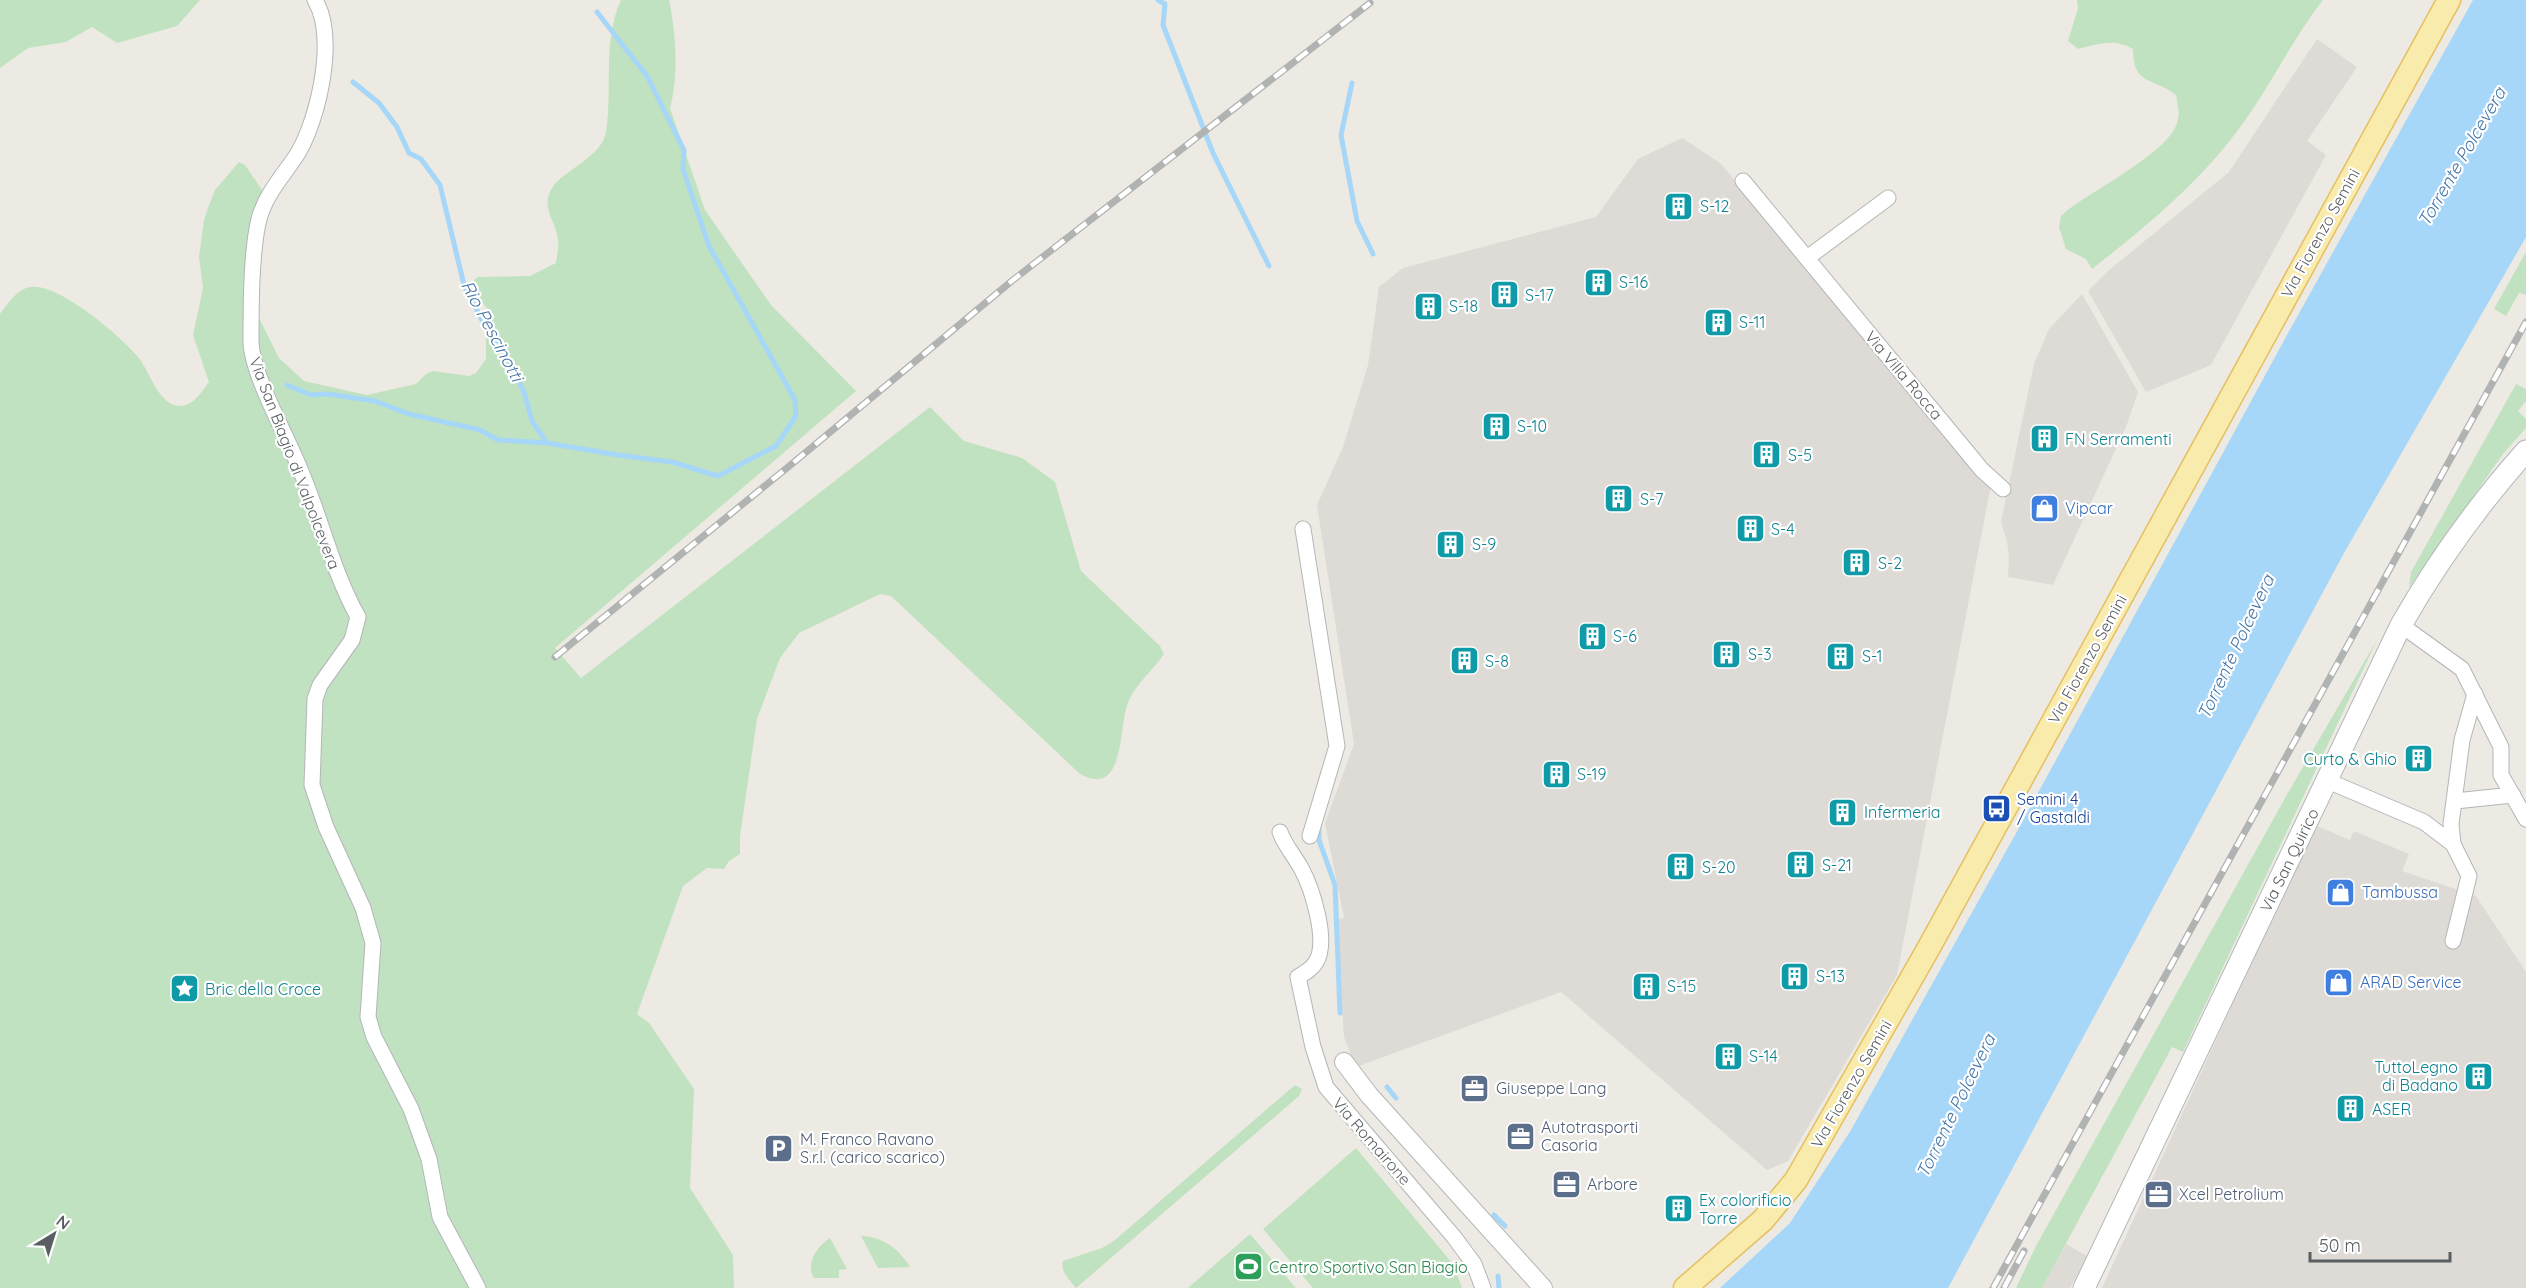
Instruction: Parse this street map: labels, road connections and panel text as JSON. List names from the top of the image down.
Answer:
{
  "streets": {
    "main road": ["Via Fiorenzo Semini", "Via San Quirico"],
    "street": ["Via Villa Rocca", "Via San Biagio di Valpolcevera", "Via Romairone"]
  },
  "water": ["Torrente Polcevera", "Rio Pescinotti"],
  "places": {
    "building": [
      "S-12",
      "S-16",
      "S-17",
      "S-18",
      "S-11",
      "S-10",
      "FN Serramenti",
      "S-5",
      "S-7",
      "S-4",
      "S-9",
      "S-2",
      "S-6",
      "S-3",
      "S-1",
      "S-8",
      "Curto & Ghio",
      "S-19",
      "Infermeria",
      "S-21",
      "S-20",
      "S-13",
      "S-15",
      "S-14",
      "TuttoLegno di Badano",
      "ASER",
      "Ex colorificio Torre"
    ],
    "shop": ["Vipcar", "Tambussa", "ARAD Service"],
    "bus stop": ["Semini 4 / Gastaldi"],
    "place": ["Bric della Croce"],
    "office": [
      "Giuseppe Lang",
      "Autotrasporti Casoria",
      "Arbore",
      "Xcel Petrolium"
    ],
    "parking": ["M. Franco Ravano S.r.l. (carico scarico)"],
    "sports": ["Centro Sportivo San Biagio"]
  },
  "scale_bar": "50 m",
  "north": "top right"
}
